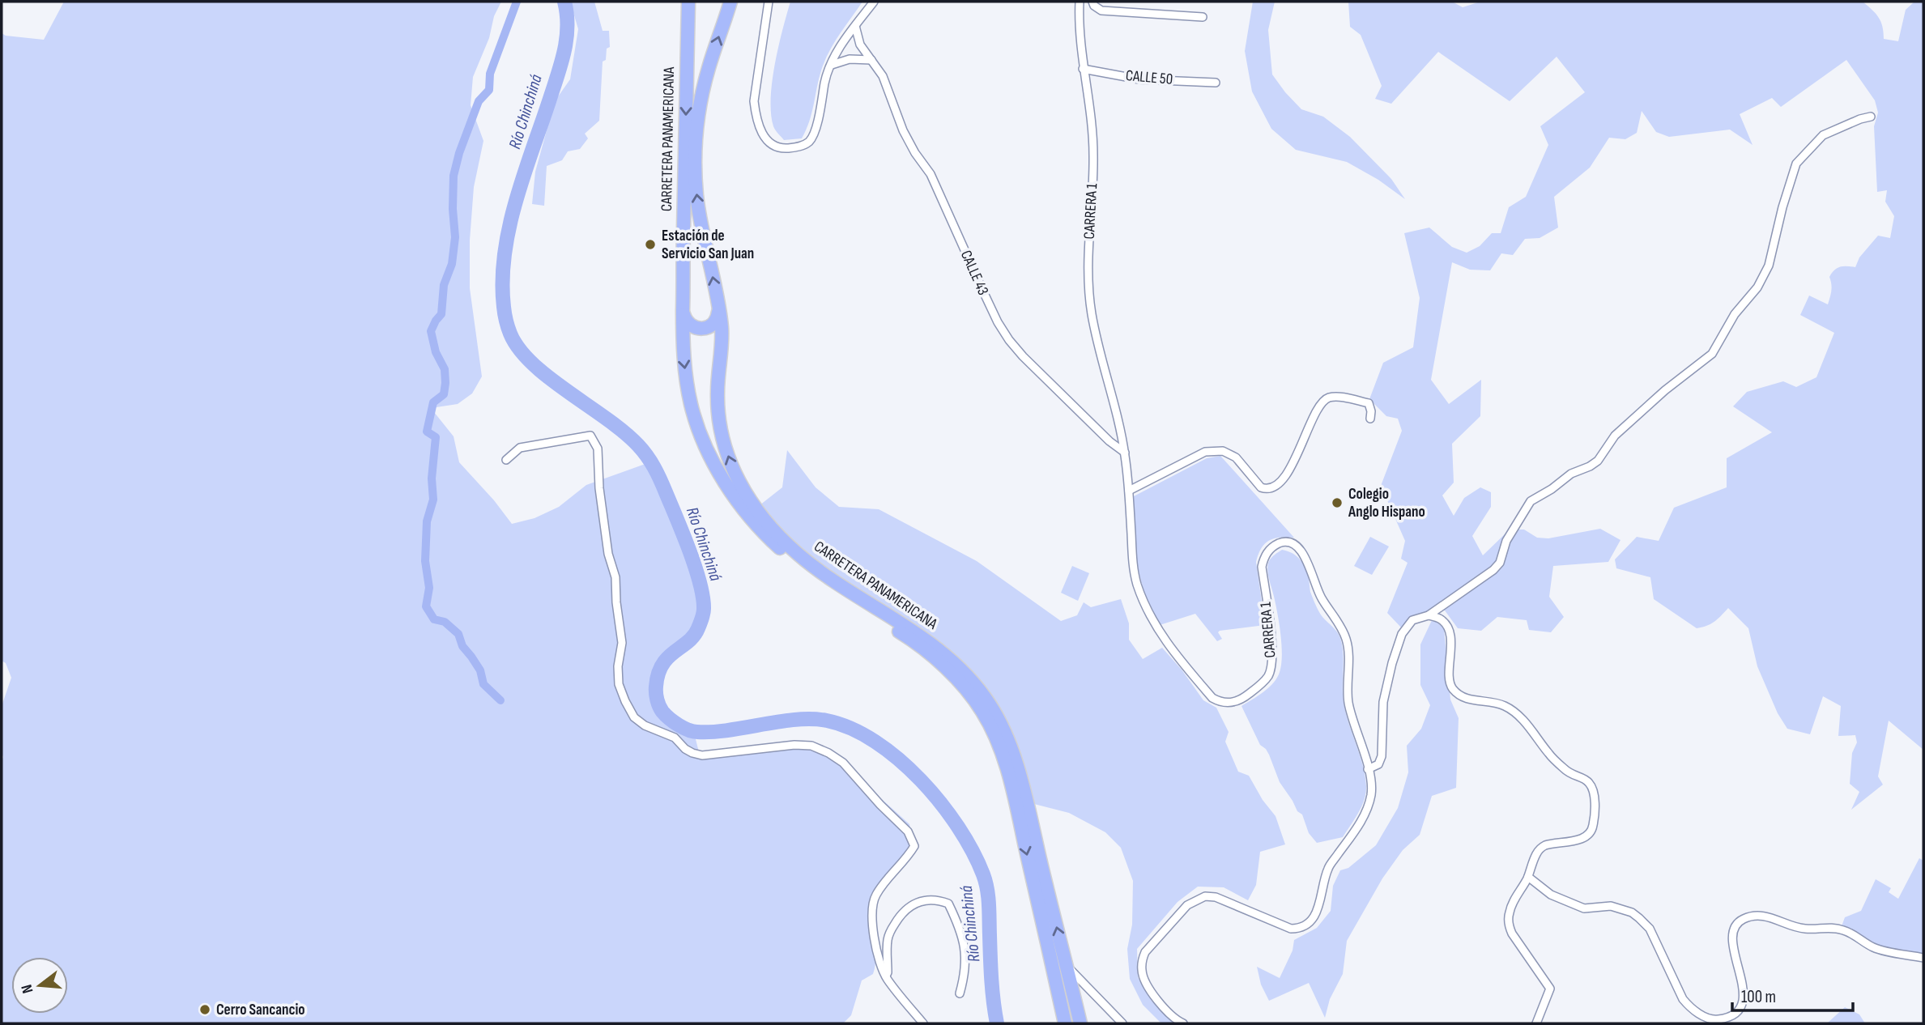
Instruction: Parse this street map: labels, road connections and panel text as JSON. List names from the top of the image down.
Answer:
{
  "streets": {
    "highway": ["CARRETERA PANAMERICANA"],
    "street": ["CALLE 50", "CARRERA 1", "CALLE 43"]
  },
  "crossings": [
    ["CALLE 50", "CARRERA 1"],
    ["CARRERA 1", "CALLE 43"]
  ],
  "water": ["Río Chinchiná"],
  "places": ["Estación de Servicio San Juan", "Colegio Anglo Hispano", "Cerro Sancancio"],
  "scale_bar": "100 m",
  "north": "left"
}
